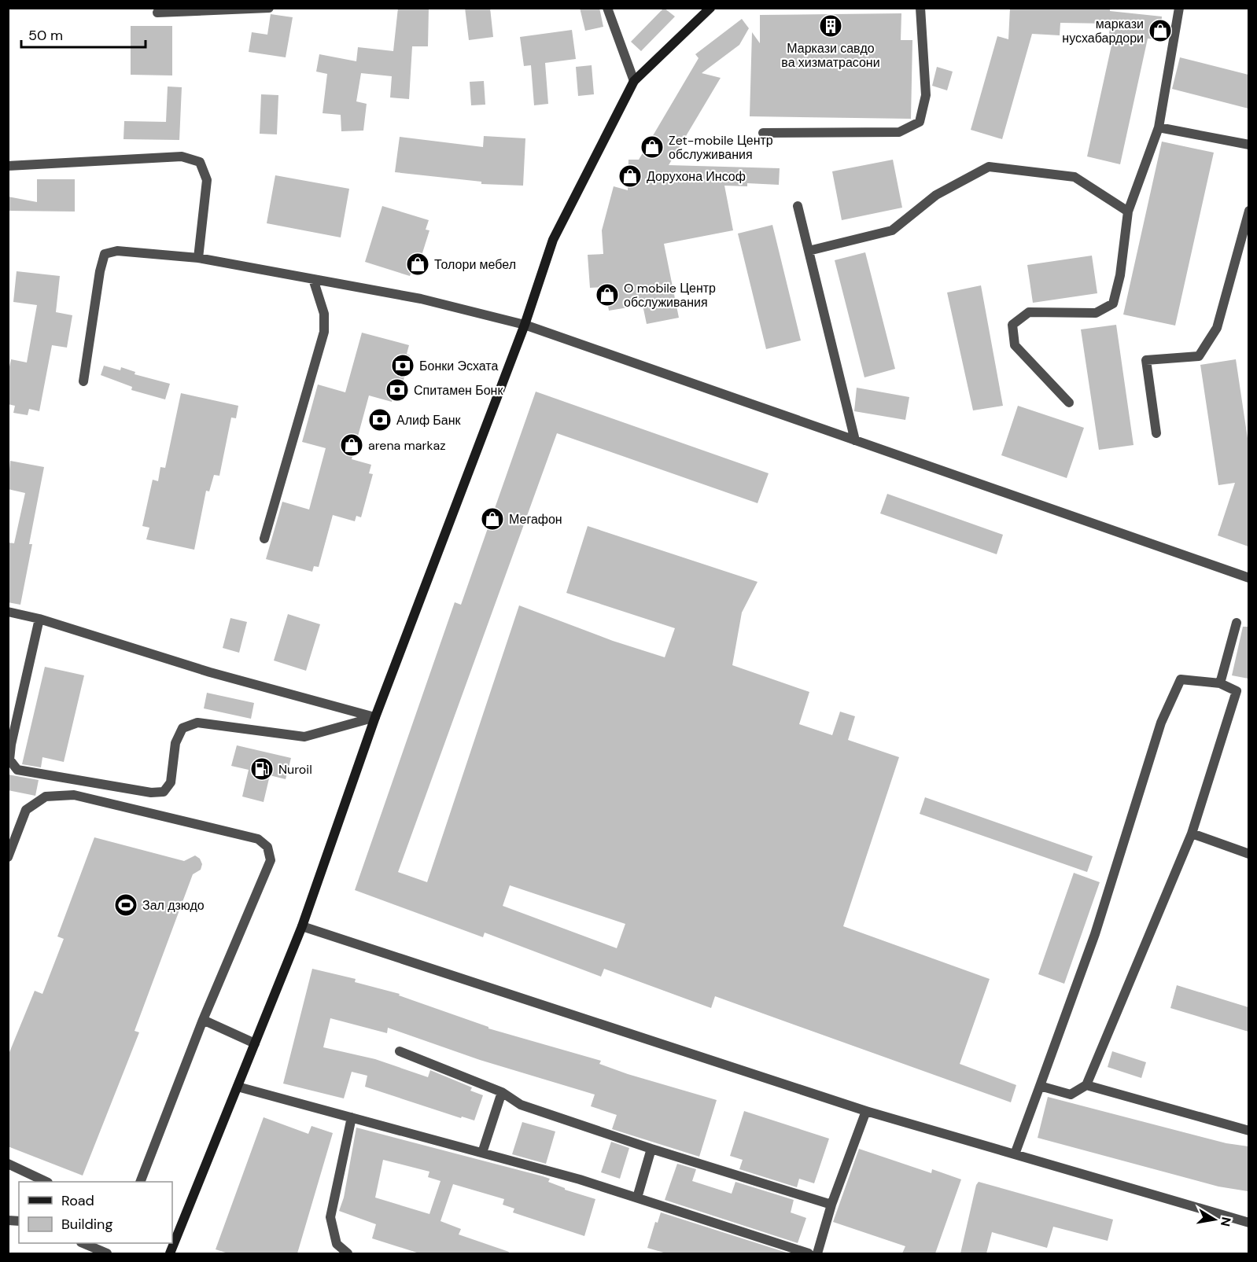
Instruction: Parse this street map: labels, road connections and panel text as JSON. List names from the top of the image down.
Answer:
{
  "places": {
    "building": ["Маркази савдо ва хизматрасони"],
    "shop": [
      "маркази нусхабардори",
      "Zet-mobile Центр обслуживания",
      "Дорухона Инсоф",
      "Толори мебел",
      "O mobile Центр обслуживания",
      "arena markaz",
      "Мегафон"
    ],
    "bank": ["Бонки Эсхата", "Спитамен Бонк", "Алиф Банк"],
    "fuel station": ["Nuroil"],
    "sports": ["Зал дзюдо"]
  },
  "legend": ["Road", "Building"],
  "scale_bar": "50 m",
  "north": "right"
}
